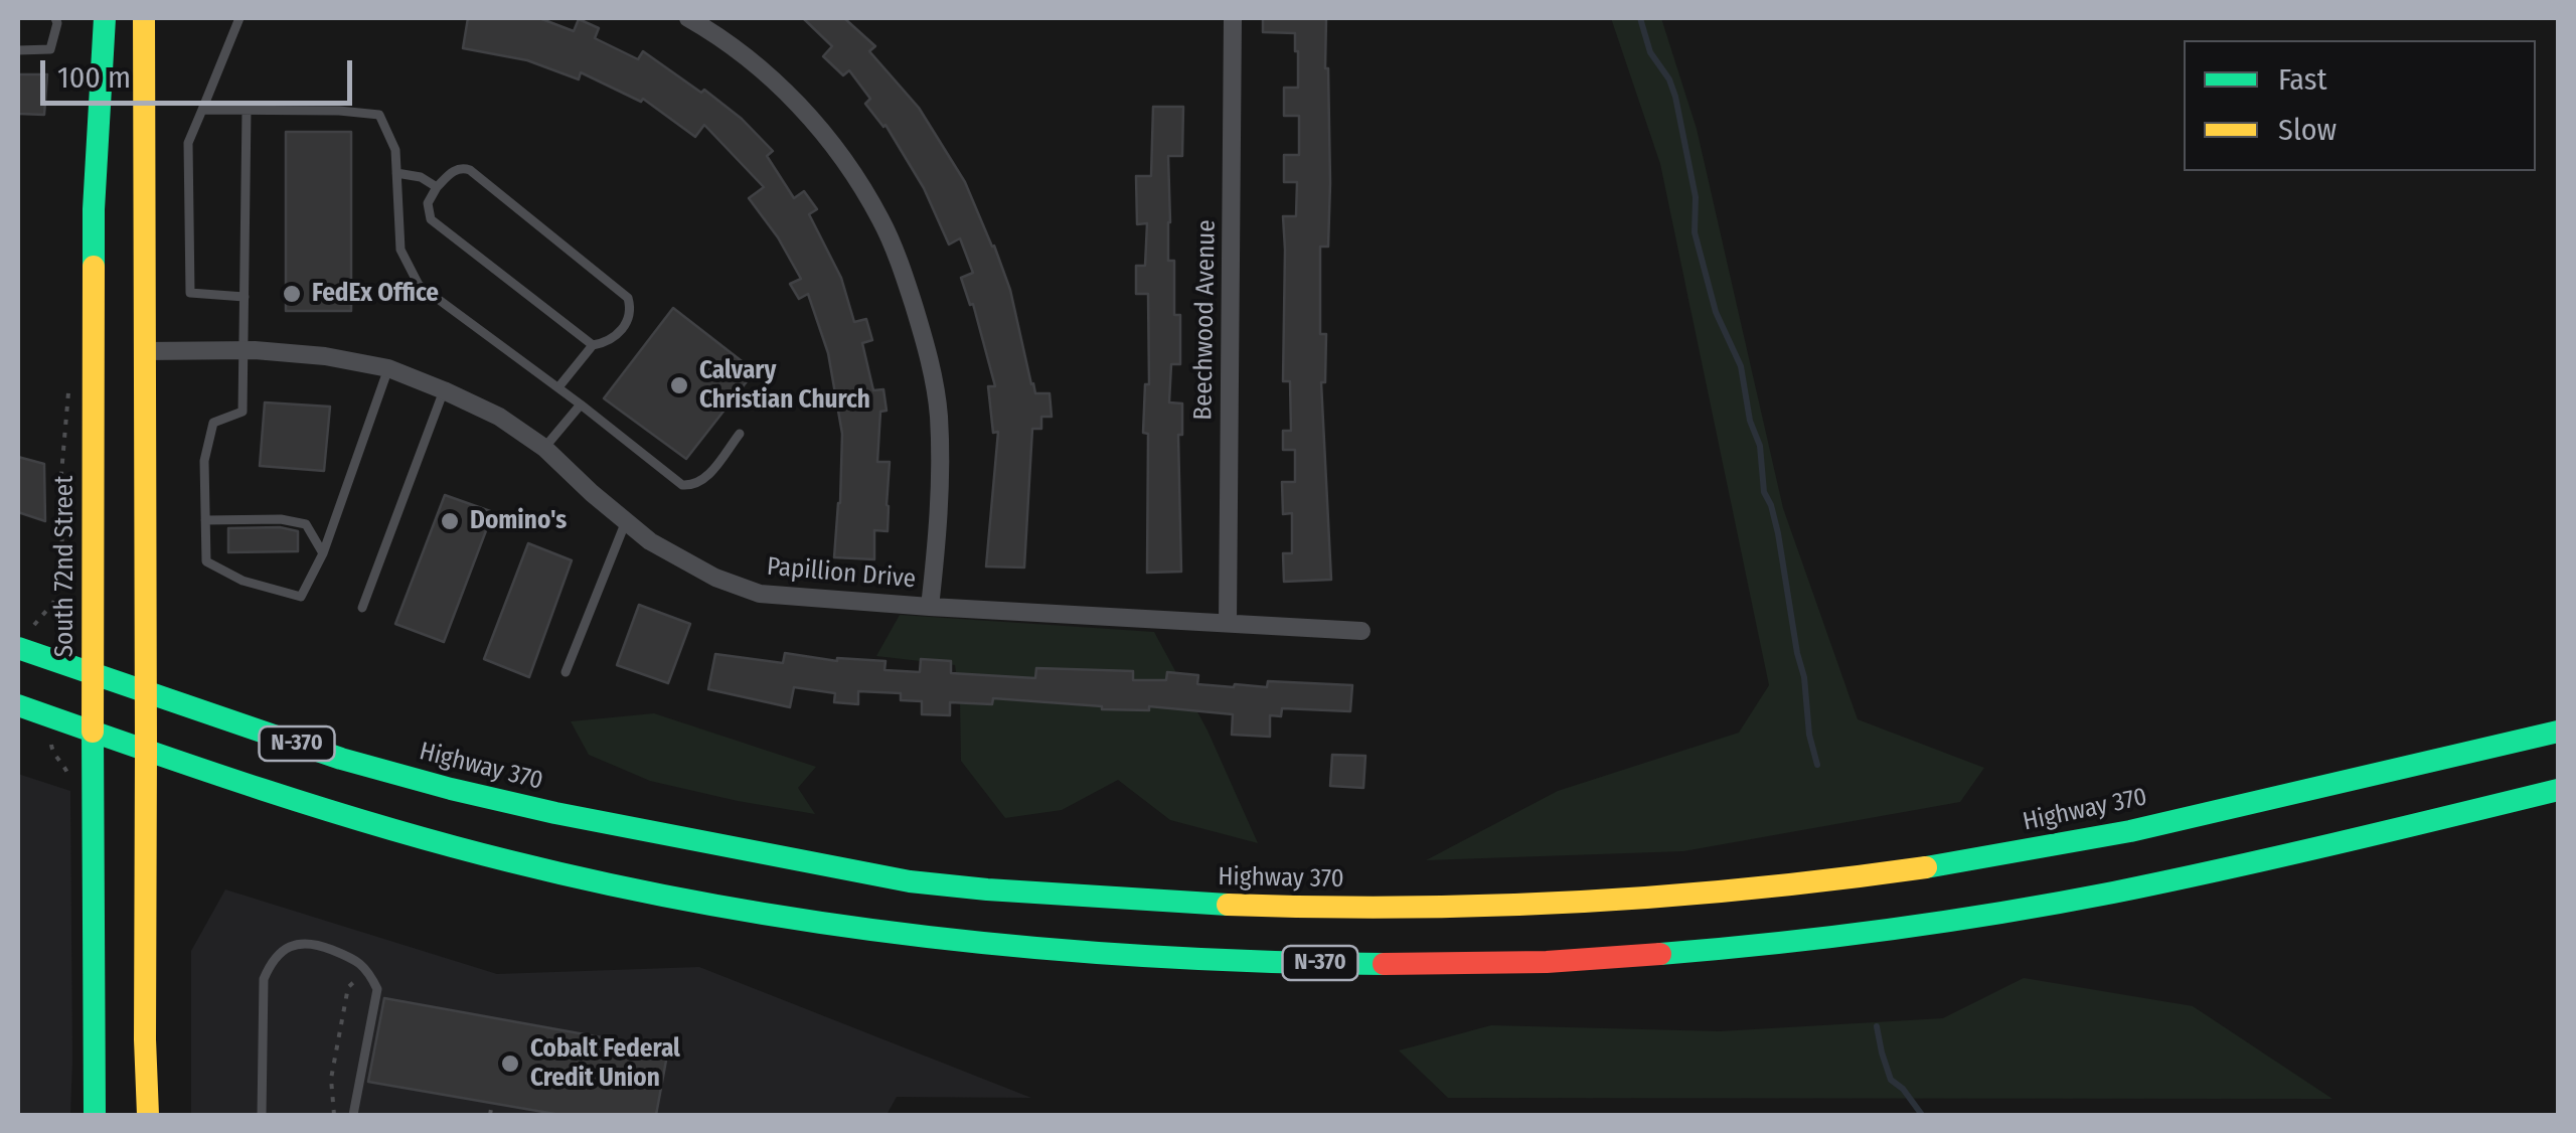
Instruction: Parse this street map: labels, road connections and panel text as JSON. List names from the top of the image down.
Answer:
{
  "streets": {
    "main road": ["South 72nd Street", "N-370", "Highway 370"],
    "street": ["Beechwood Avenue", "Papillion Drive"]
  },
  "crossings": [
    ["Beechwood Avenue", "Papillion Drive"],
    ["South 72nd Street", "N-370"],
    ["South 72nd Street", "Highway 370"]
  ],
  "places": [
    "FedEx Office",
    "Calvary Christian Church",
    "Domino's",
    "Cobalt Federal Credit Union"
  ],
  "legend": ["Fast", "Slow"],
  "scale_bar": "100 m"
}
